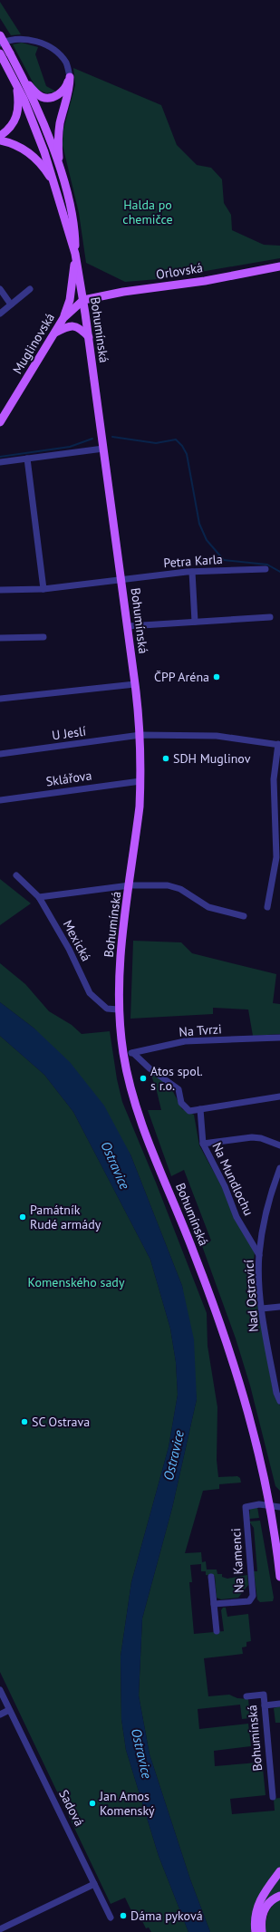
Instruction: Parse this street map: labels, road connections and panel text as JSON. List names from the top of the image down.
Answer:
{
  "streets": {
    "main road": ["Orlovská", "Bohumínská", "Muglinovská"],
    "street": [
      "Petra Karla",
      "U Jeslí",
      "Sklářova",
      "Mexická",
      "Na Tvrzi",
      "Na Mundlochu",
      "Nad Ostravicí",
      "Na Kamenci",
      "Sadová"
    ]
  },
  "crossings": [
    ["Orlovská", "Bohumínská"],
    ["Orlovská", "Muglinovská"],
    ["Bohumínská", "Muglinovská"],
    ["Bohumínská", "Petra Karla"],
    ["Bohumínská", "U Jeslí"],
    ["Bohumínská", "Sklářova"],
    ["Bohumínská", "Mexická"],
    ["Bohumínská", "Na Tvrzi"],
    ["Bohumínská", "Na Kamenci"],
    ["Na Mundlochu", "Nad Ostravicí"]
  ],
  "water": ["Ostravice"],
  "parks": ["Halda po chemičce", "Komenského sady"],
  "places": [
    "ČPP Aréna",
    "SDH Muglinov",
    "Atos spol. s r.o.",
    "Památník Rudé armády",
    "SC Ostrava",
    "Jan Amos Komenský",
    "Dáma pyková"
  ]
}
